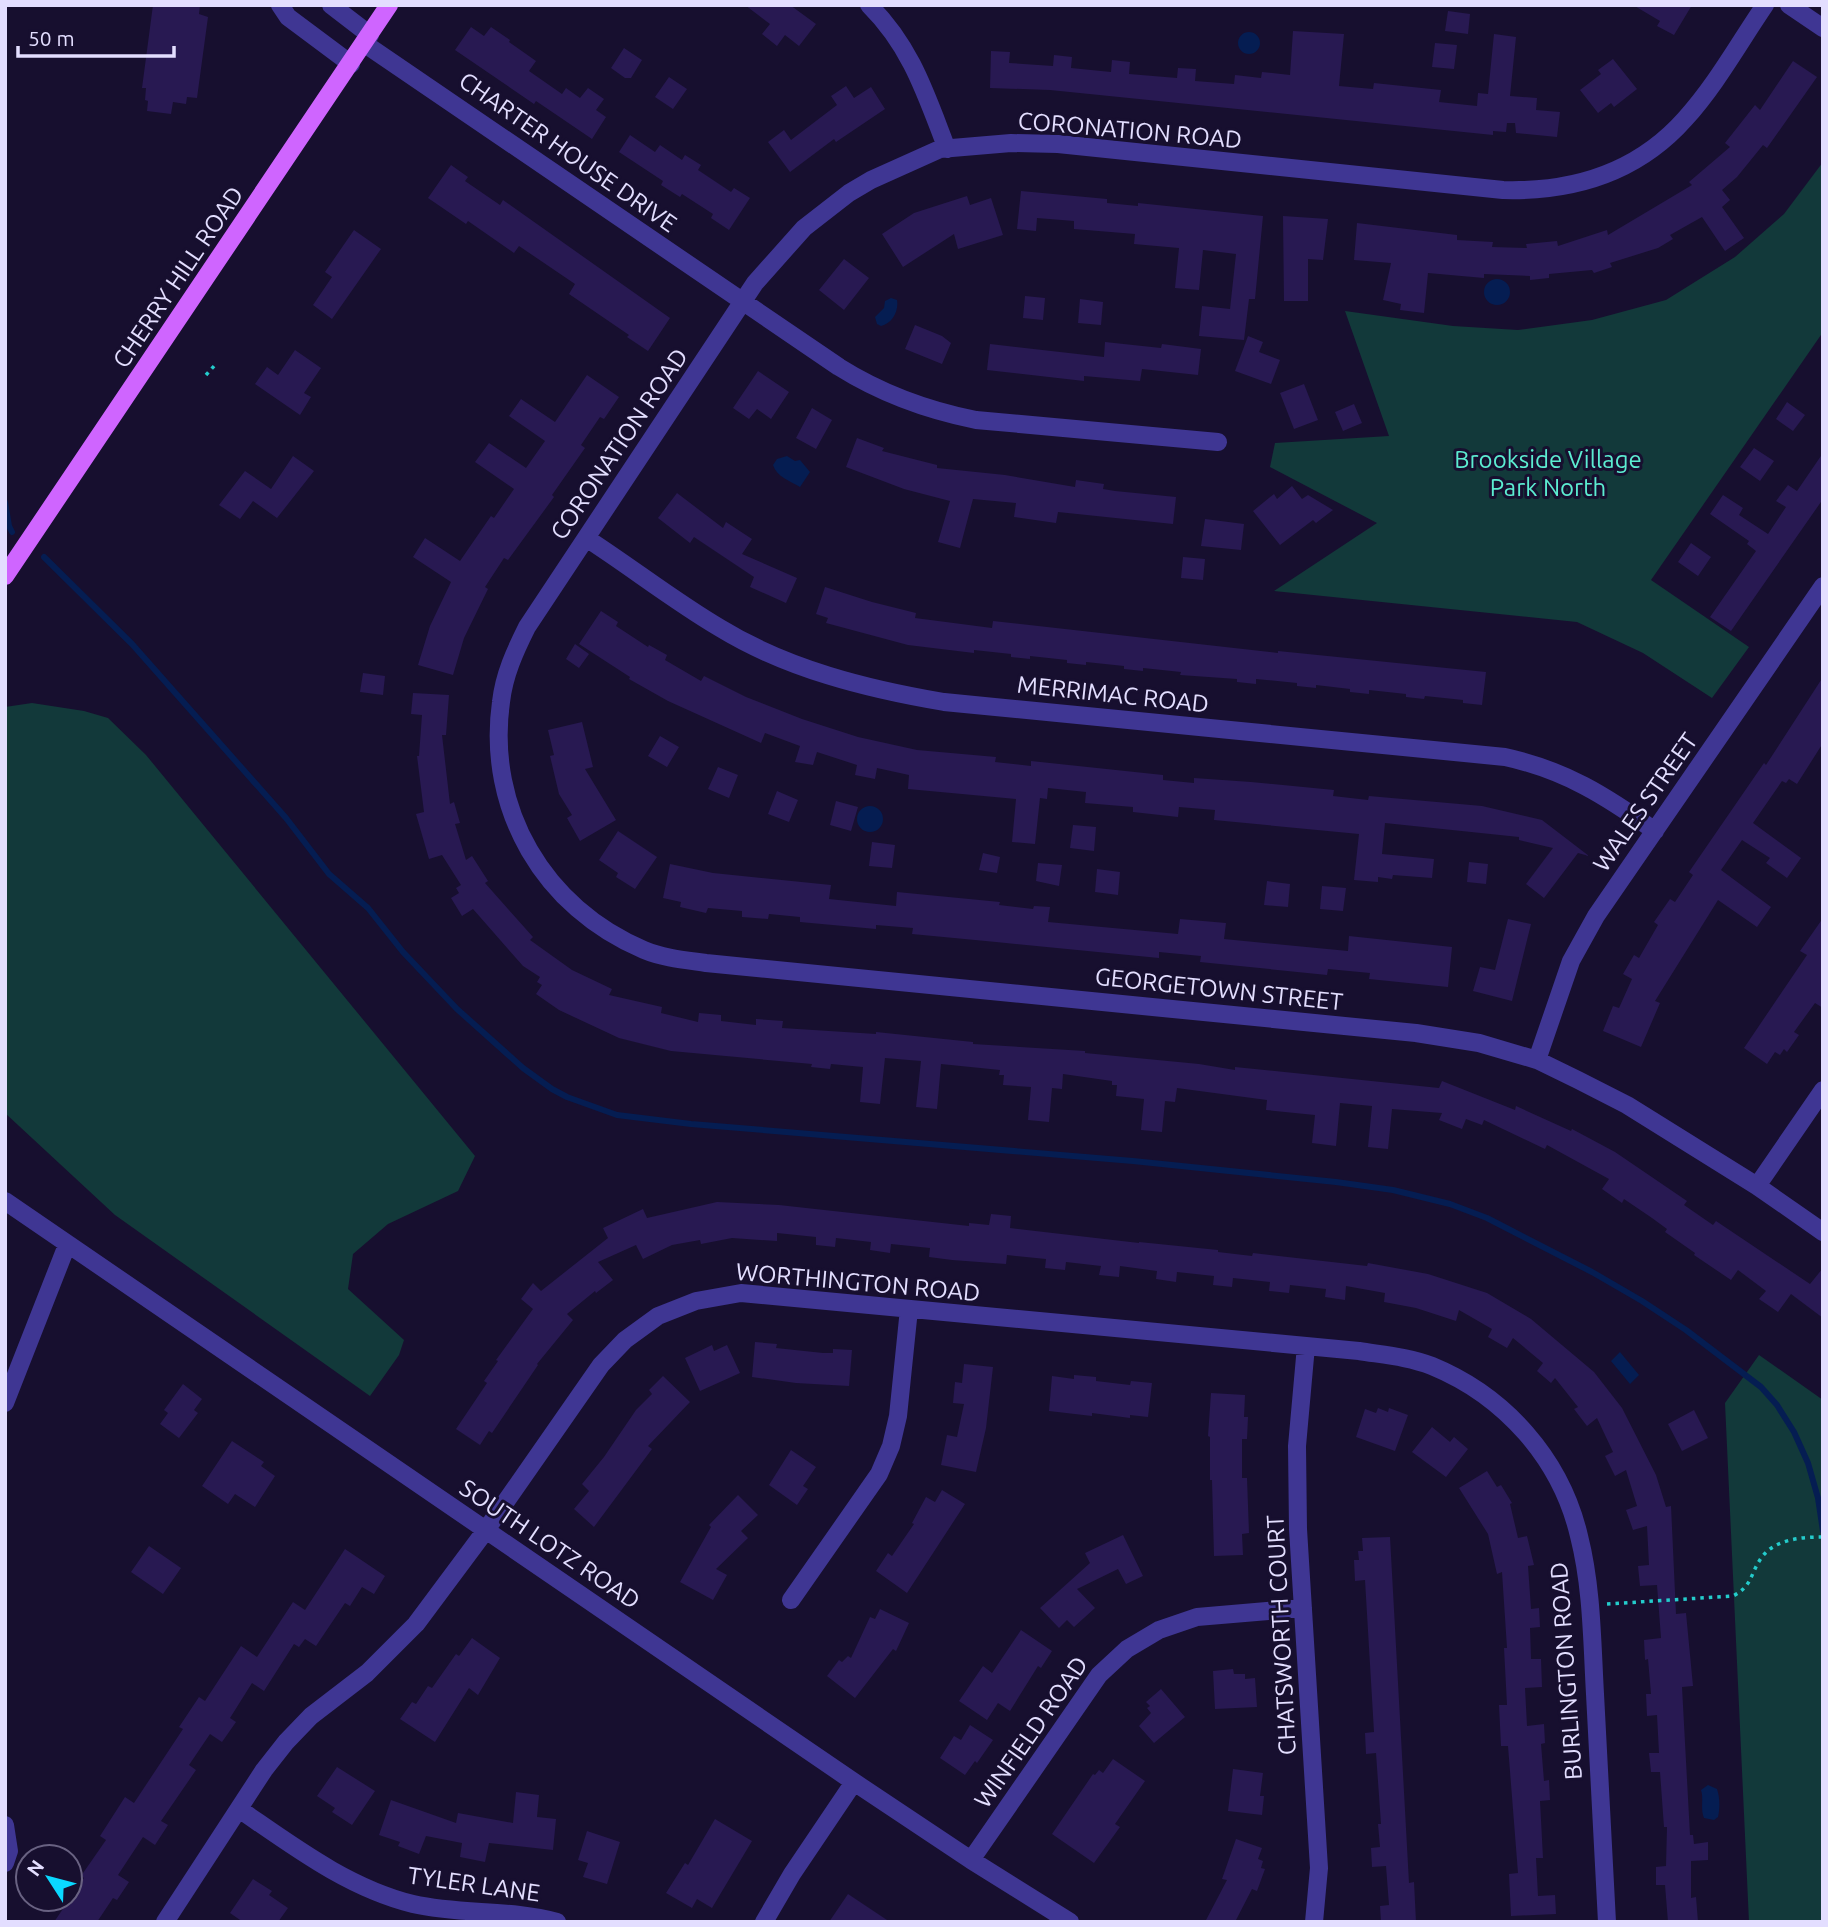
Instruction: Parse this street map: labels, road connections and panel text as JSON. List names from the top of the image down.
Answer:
{
  "streets": {
    "main road": ["CHERRY HILL ROAD"],
    "street": [
      "CORONATION ROAD",
      "CHARTER HOUSE DRIVE",
      "MERRIMAC ROAD",
      "WALES STREET",
      "GEORGETOWN STREET",
      "WORTHINGTON ROAD",
      "SOUTH LOTZ ROAD",
      "CHATSWORTH COURT",
      "BURLINGTON ROAD",
      "WINFIELD ROAD",
      "TYLER LANE"
    ]
  },
  "crossings": [
    ["CORONATION ROAD", "CHARTER HOUSE DRIVE"],
    ["CORONATION ROAD", "MERRIMAC ROAD"],
    ["CORONATION ROAD", "GEORGETOWN STREET"],
    ["CHARTER HOUSE DRIVE", "CHERRY HILL ROAD"],
    ["MERRIMAC ROAD", "WALES STREET"],
    ["WALES STREET", "GEORGETOWN STREET"],
    ["WORTHINGTON ROAD", "SOUTH LOTZ ROAD"],
    ["WORTHINGTON ROAD", "CHATSWORTH COURT"],
    ["WORTHINGTON ROAD", "BURLINGTON ROAD"],
    ["WORTHINGTON ROAD", "TYLER LANE"],
    ["SOUTH LOTZ ROAD", "WINFIELD ROAD"],
    ["CHATSWORTH COURT", "WINFIELD ROAD"]
  ],
  "parks": ["Brookside Village Park North"],
  "scale_bar": "50 m",
  "north": "top left"
}
